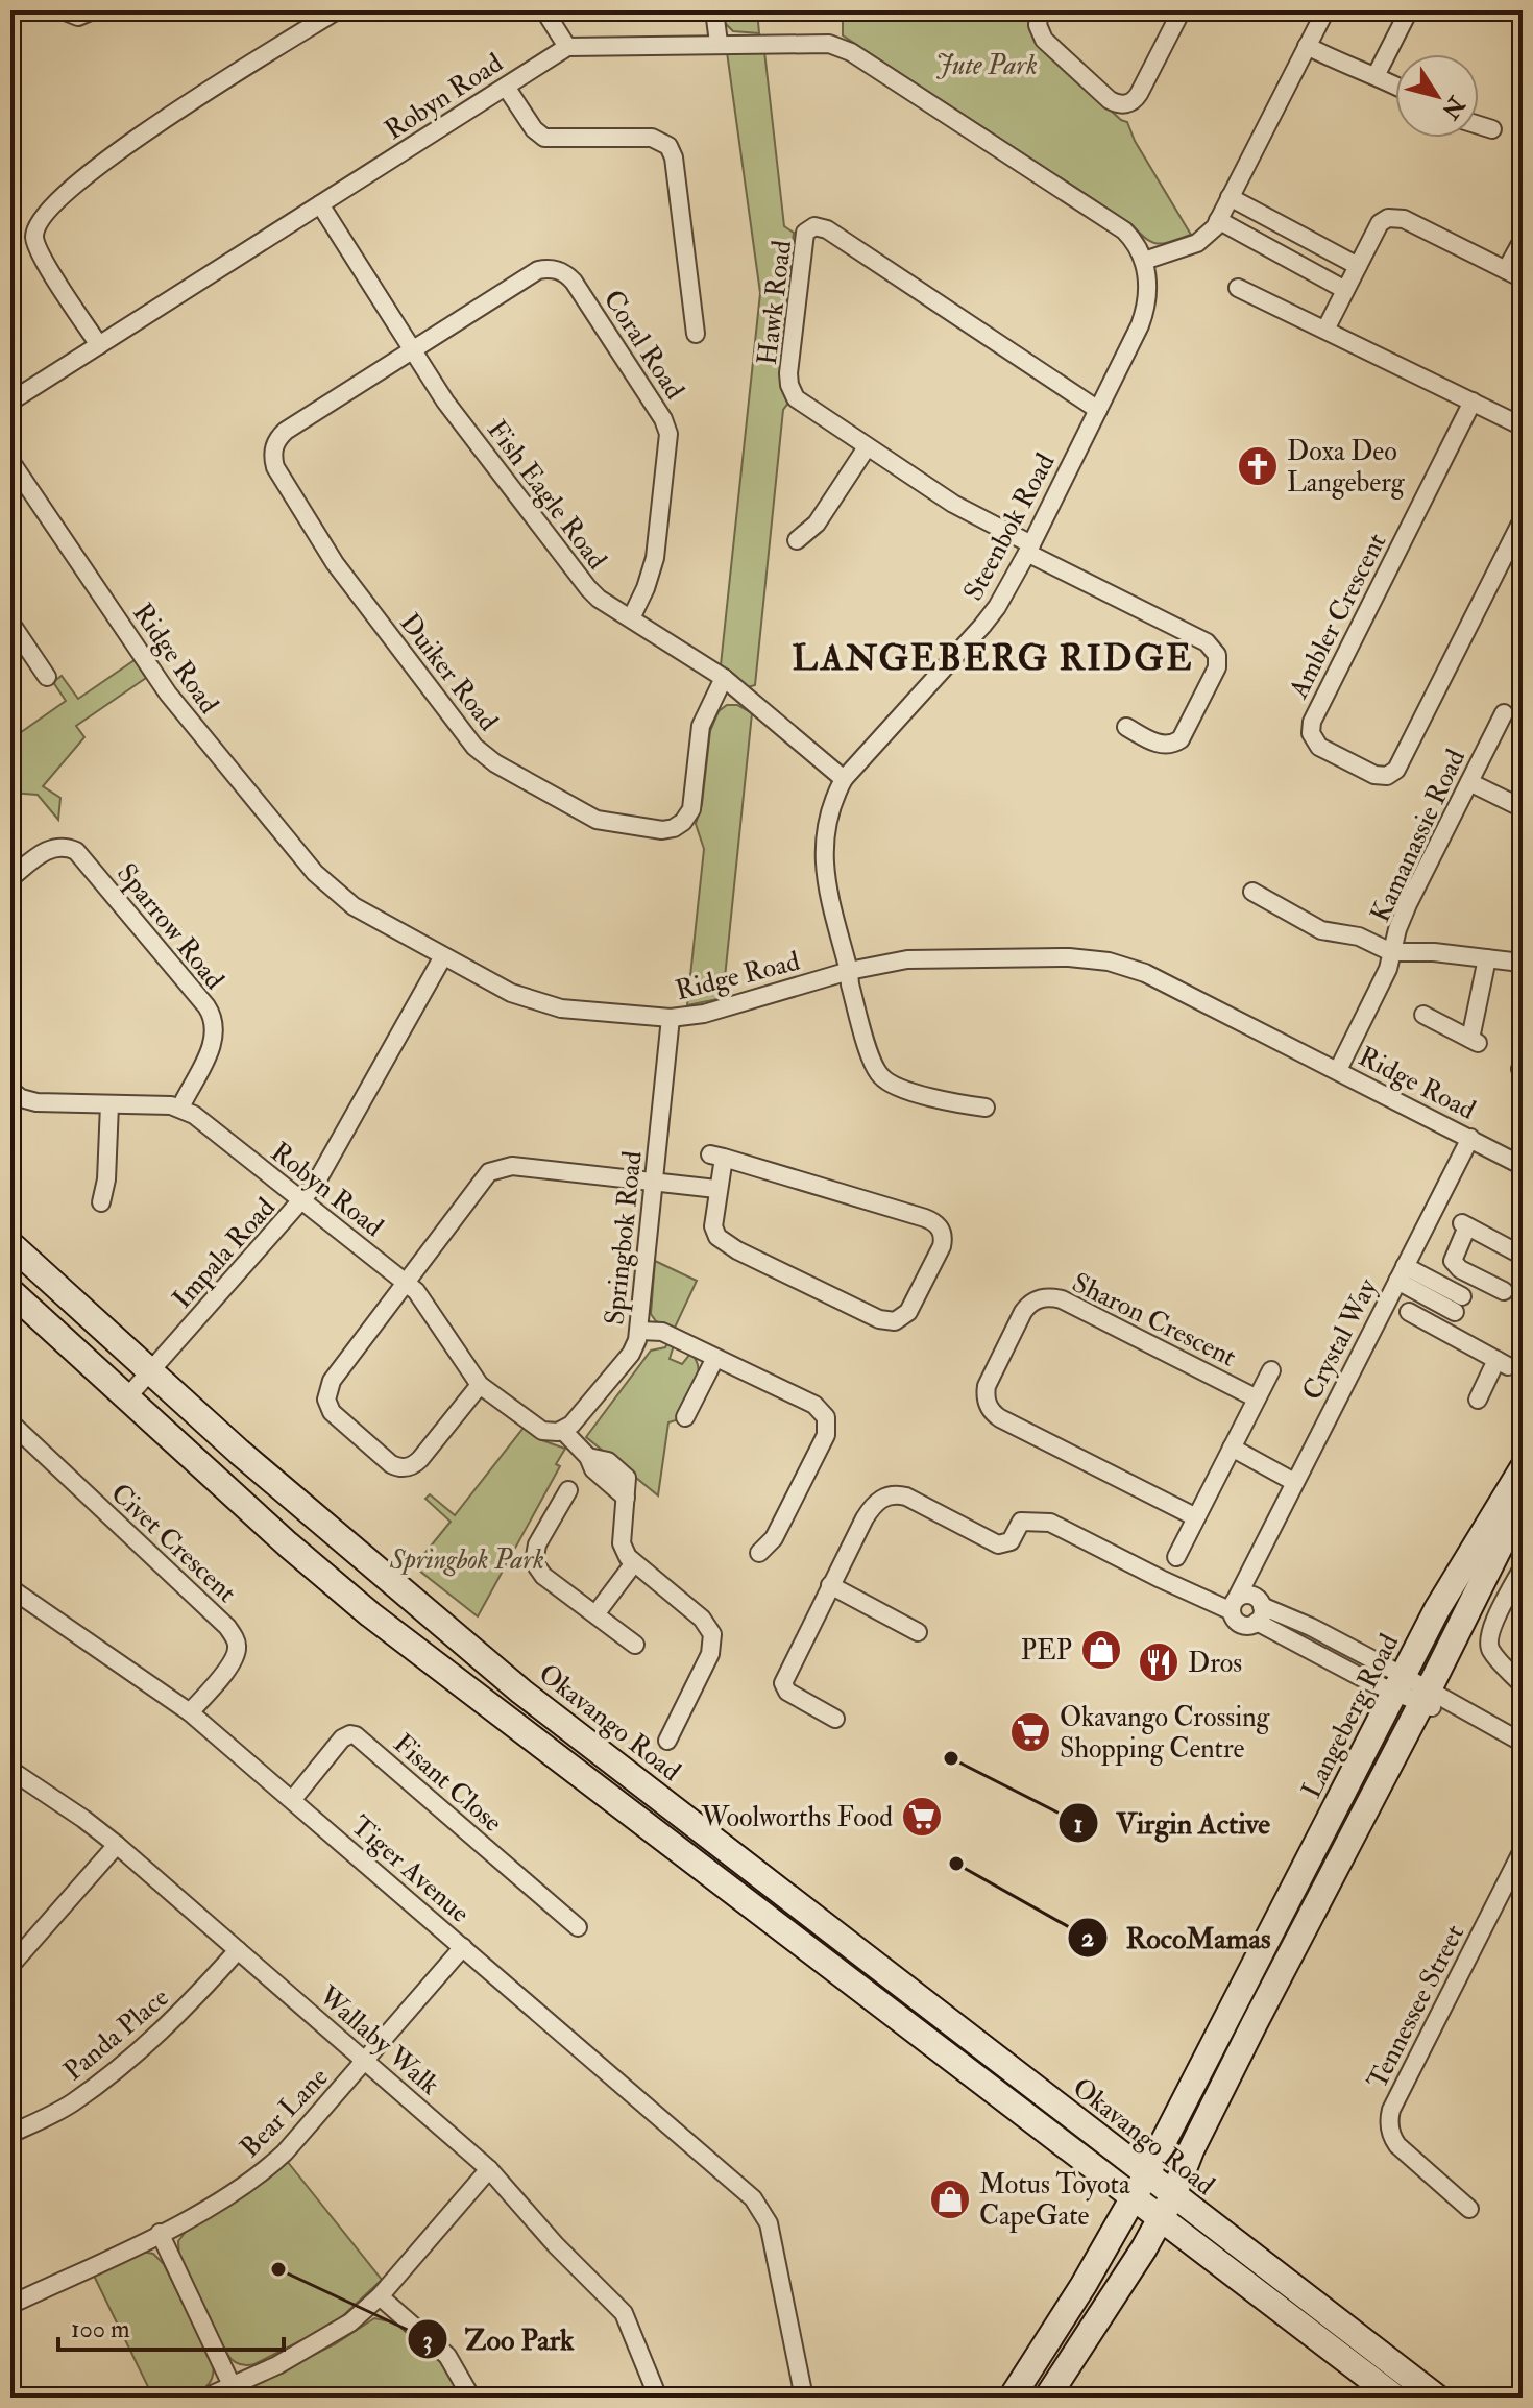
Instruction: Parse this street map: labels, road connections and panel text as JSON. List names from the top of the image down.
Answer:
{
  "streets": {
    "main road": ["Langeberg Road", "Okavango Road"],
    "street": [
      "Robyn Road",
      "Hawk Road",
      "Coral Road",
      "Fish Eagle Road",
      "Steenbok Road",
      "Ambler Crescent",
      "Ridge Road",
      "Duiker Road",
      "Kamanassie Road",
      "Sparrow Road",
      "Springbok Road",
      "Impala Road",
      "Sharon Crescent",
      "Crystal Way",
      "Civet Crescent",
      "Fisant Close",
      "Tiger Avenue",
      "Tennessee Street",
      "Panda Place",
      "Wallaby Walk",
      "Bear Lane"
    ]
  },
  "crossings": [
    ["Robyn Road", "Fish Eagle Road"],
    ["Robyn Road", "Sparrow Road"],
    ["Robyn Road", "Springbok Road"],
    ["Robyn Road", "Impala Road"],
    ["Hawk Road", "Steenbok Road"],
    ["Coral Road", "Fish Eagle Road"],
    ["Coral Road", "Duiker Road"],
    ["Fish Eagle Road", "Steenbok Road"],
    ["Fish Eagle Road", "Duiker Road"],
    ["Steenbok Road", "Ridge Road"],
    ["Ridge Road", "Kamanassie Road"],
    ["Ridge Road", "Springbok Road"],
    ["Ridge Road", "Impala Road"],
    ["Ridge Road", "Crystal Way"],
    ["Impala Road", "Okavango Road"],
    ["Civet Crescent", "Tiger Avenue"],
    ["Langeberg Road", "Okavango Road"],
    ["Fisant Close", "Tiger Avenue"],
    ["Tiger Avenue", "Bear Lane"],
    ["Panda Place", "Wallaby Walk"],
    ["Wallaby Walk", "Bear Lane"]
  ],
  "districts": ["LANGEBERG RIDGE"],
  "parks": ["Jute Park", "Springbok Park"],
  "places": {
    "church": ["Doxa Deo Langeberg"],
    "shop": ["PEP", "Motus Toyota CapeGate"],
    "restaurant": ["Dros"],
    "supermarket": ["Okavango Crossing Shopping Centre", "Woolworths Food"],
    "other": ["Virgin Active", "RocoMamas", "Zoo Park"]
  },
  "scale_bar": "100 m",
  "north": "bottom right"
}
